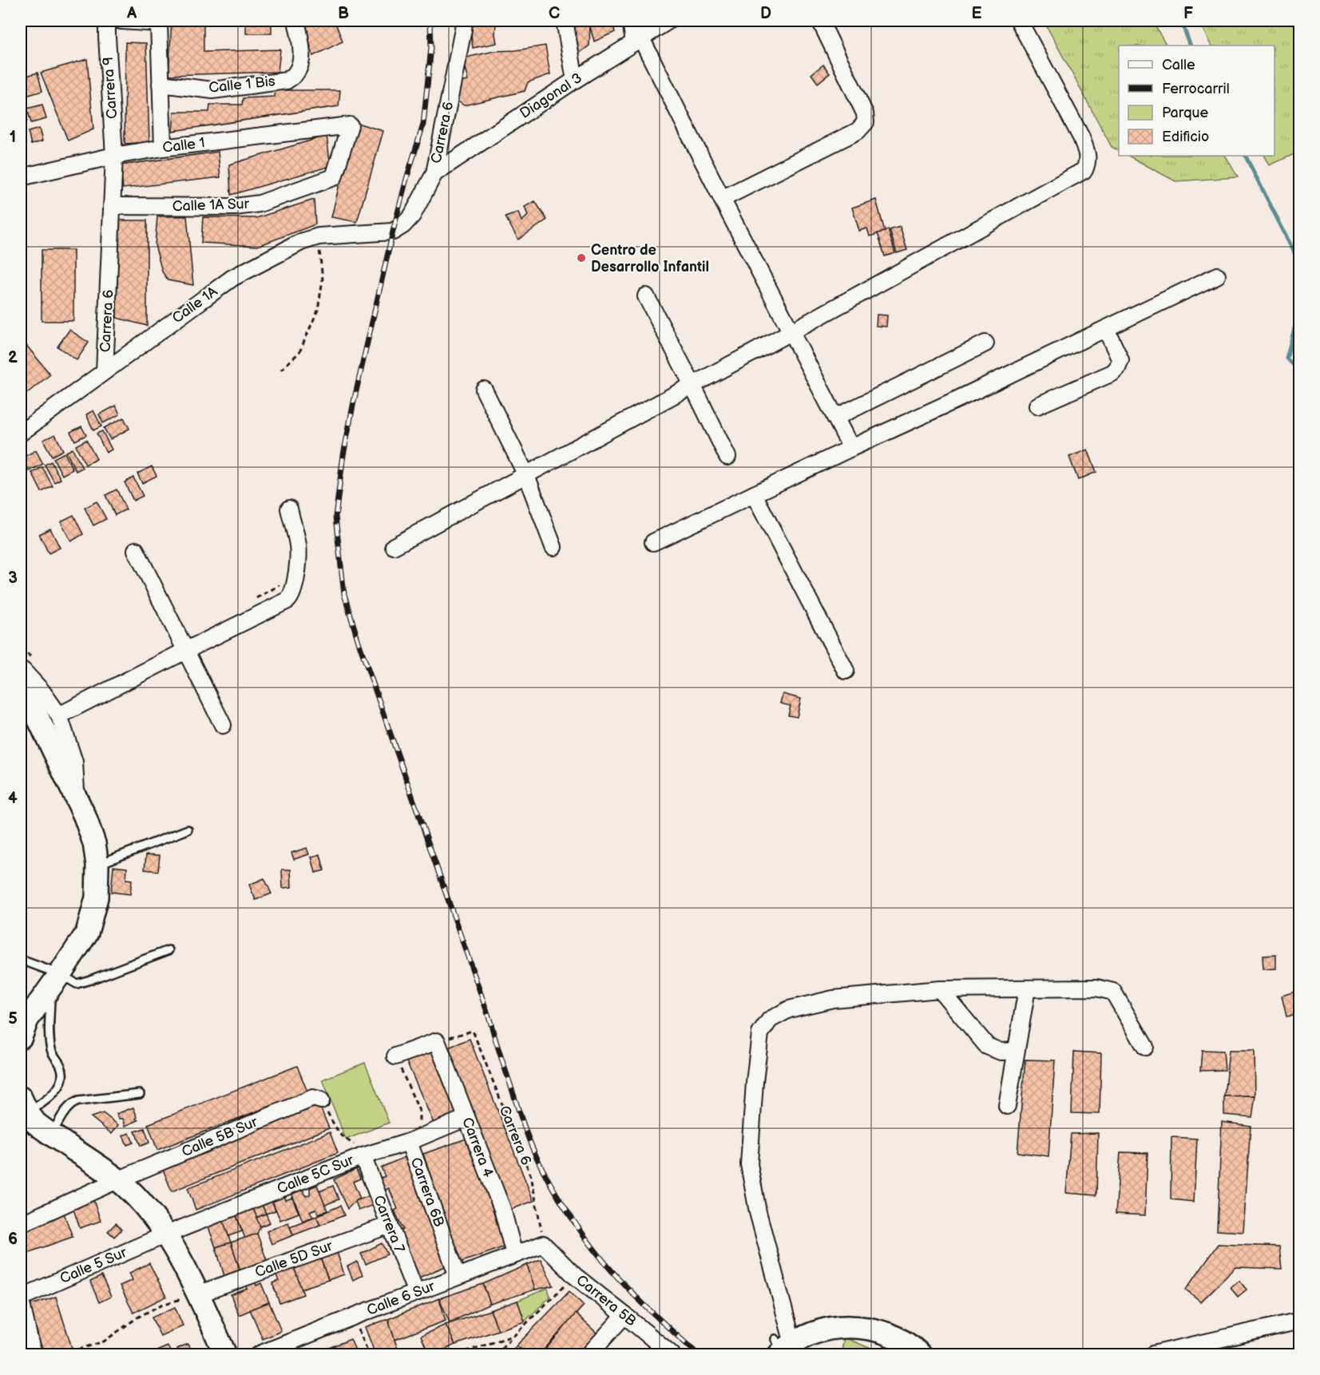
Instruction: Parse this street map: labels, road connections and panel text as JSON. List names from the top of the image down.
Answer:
{
  "streets": {
    "street": [
      "Calle 1 Bis",
      "Carrera 9",
      "Diagonal 3",
      "Carrera 6",
      "Calle 1",
      "Calle 1A Sur",
      "Calle 1A",
      "Calle 5B Sur",
      "Carrera 4",
      "Calle 5C Sur",
      "Carrera 6B",
      "Carrera 7",
      "Calle 5D Sur",
      "Calle 5 Sur",
      "Calle 6 Sur",
      "Carrera 5B"
    ]
  },
  "crossings": [
    ["Carrera 9", "Carrera 6"],
    ["Carrera 9", "Calle 1"],
    ["Diagonal 3", "Carrera 6"],
    ["Carrera 6", "Calle 1"],
    ["Carrera 6", "Calle 1A Sur"],
    ["Carrera 6", "Calle 1A"],
    ["Carrera 6", "Carrera 4"],
    ["Carrera 6", "Calle 6 Sur"],
    ["Carrera 6", "Carrera 5B"],
    ["Calle 1", "Calle 1A Sur"],
    ["Carrera 4", "Calle 5C Sur"],
    ["Carrera 4", "Calle 6 Sur"],
    ["Calle 5C Sur", "Carrera 6B"],
    ["Calle 5C Sur", "Carrera 7"],
    ["Calle 5C Sur", "Calle 5 Sur"],
    ["Carrera 6B", "Calle 6 Sur"],
    ["Carrera 7", "Calle 5D Sur"],
    ["Carrera 7", "Calle 6 Sur"],
    ["Calle 6 Sur", "Carrera 5B"]
  ],
  "places": ["Centro de Desarrollo Infantil"],
  "legend": [
    "Calle",
    "Ferrocarril",
    "Parque",
    "Edificio"
  ],
  "grid": {
    "columns": [
      "A",
      "B",
      "C",
      "D",
      "E",
      "F"
    ],
    "rows": [
      "1",
      "2",
      "3",
      "4",
      "5",
      "6"
    ]
  }
}
